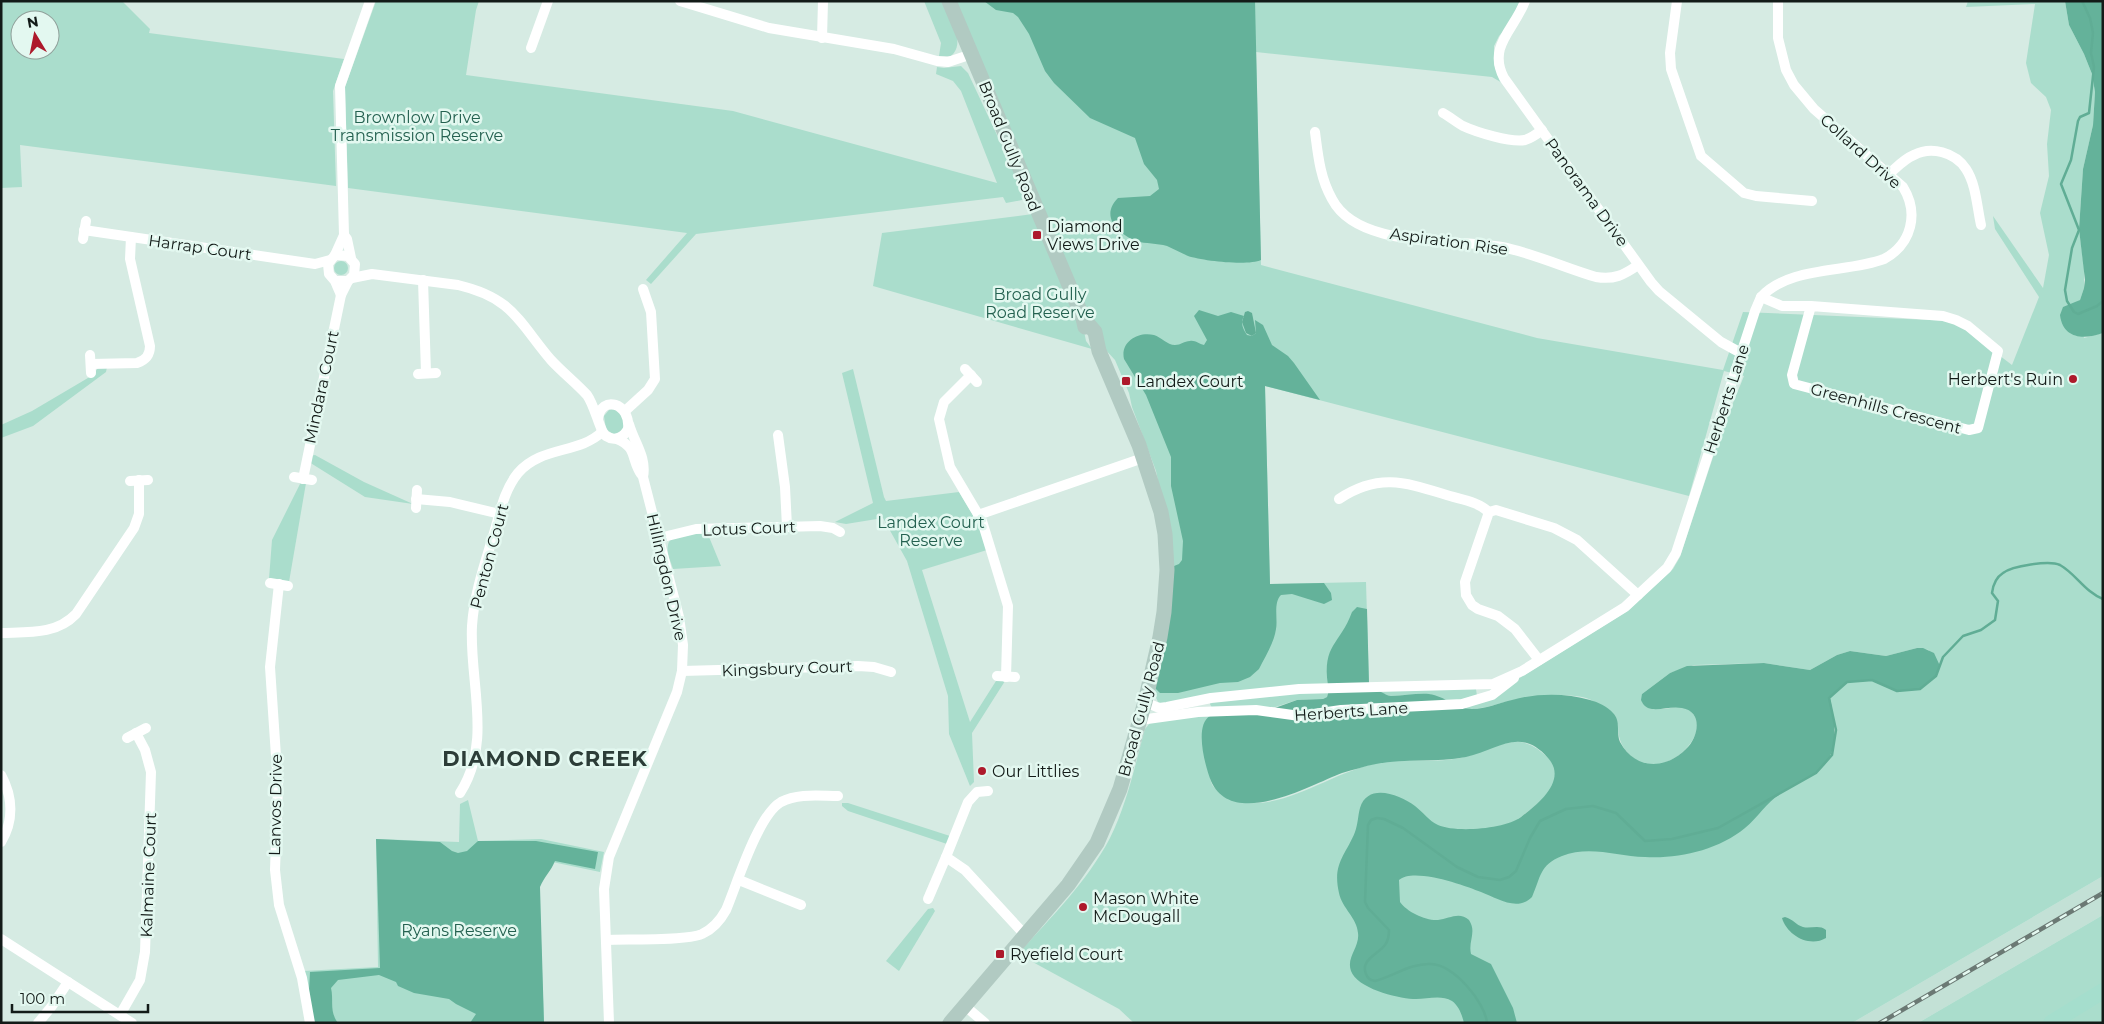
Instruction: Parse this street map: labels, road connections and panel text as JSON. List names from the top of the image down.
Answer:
{
  "streets": {
    "street": [
      "Broad Gully Road",
      "Collard Drive",
      "Panorama Drive",
      "Aspiration Rise",
      "Harrap Court",
      "Mindara Court",
      "Herberts Lane",
      "Greenhills Crescent",
      "Lotus Court",
      "Penton Court",
      "Hillingdon Drive",
      "Kingsbury Court",
      "Lanvos Drive",
      "Kalmaine Court"
    ]
  },
  "crossings": [
    ["Broad Gully Road", "Herberts Lane"],
    ["Collard Drive", "Herberts Lane"],
    ["Panorama Drive", "Aspiration Rise"],
    ["Panorama Drive", "Herberts Lane"],
    ["Harrap Court", "Mindara Court"],
    ["Lotus Court", "Hillingdon Drive"],
    ["Penton Court", "Hillingdon Drive"],
    ["Hillingdon Drive", "Kingsbury Court"]
  ],
  "districts": ["DIAMOND CREEK"],
  "parks": [
    "Brownlow Drive Transmission Reserve",
    "Broad Gully Road Reserve",
    "Landex Court Reserve",
    "Ryans Reserve"
  ],
  "places": {
    "transit": ["Diamond Views Drive", "Landex Court", "Ryefield Court"],
    "other": ["Herbert's Ruin", "Our Littlies", "Mason White McDougall"]
  },
  "scale_bar": "100 m",
  "north": "top"
}
